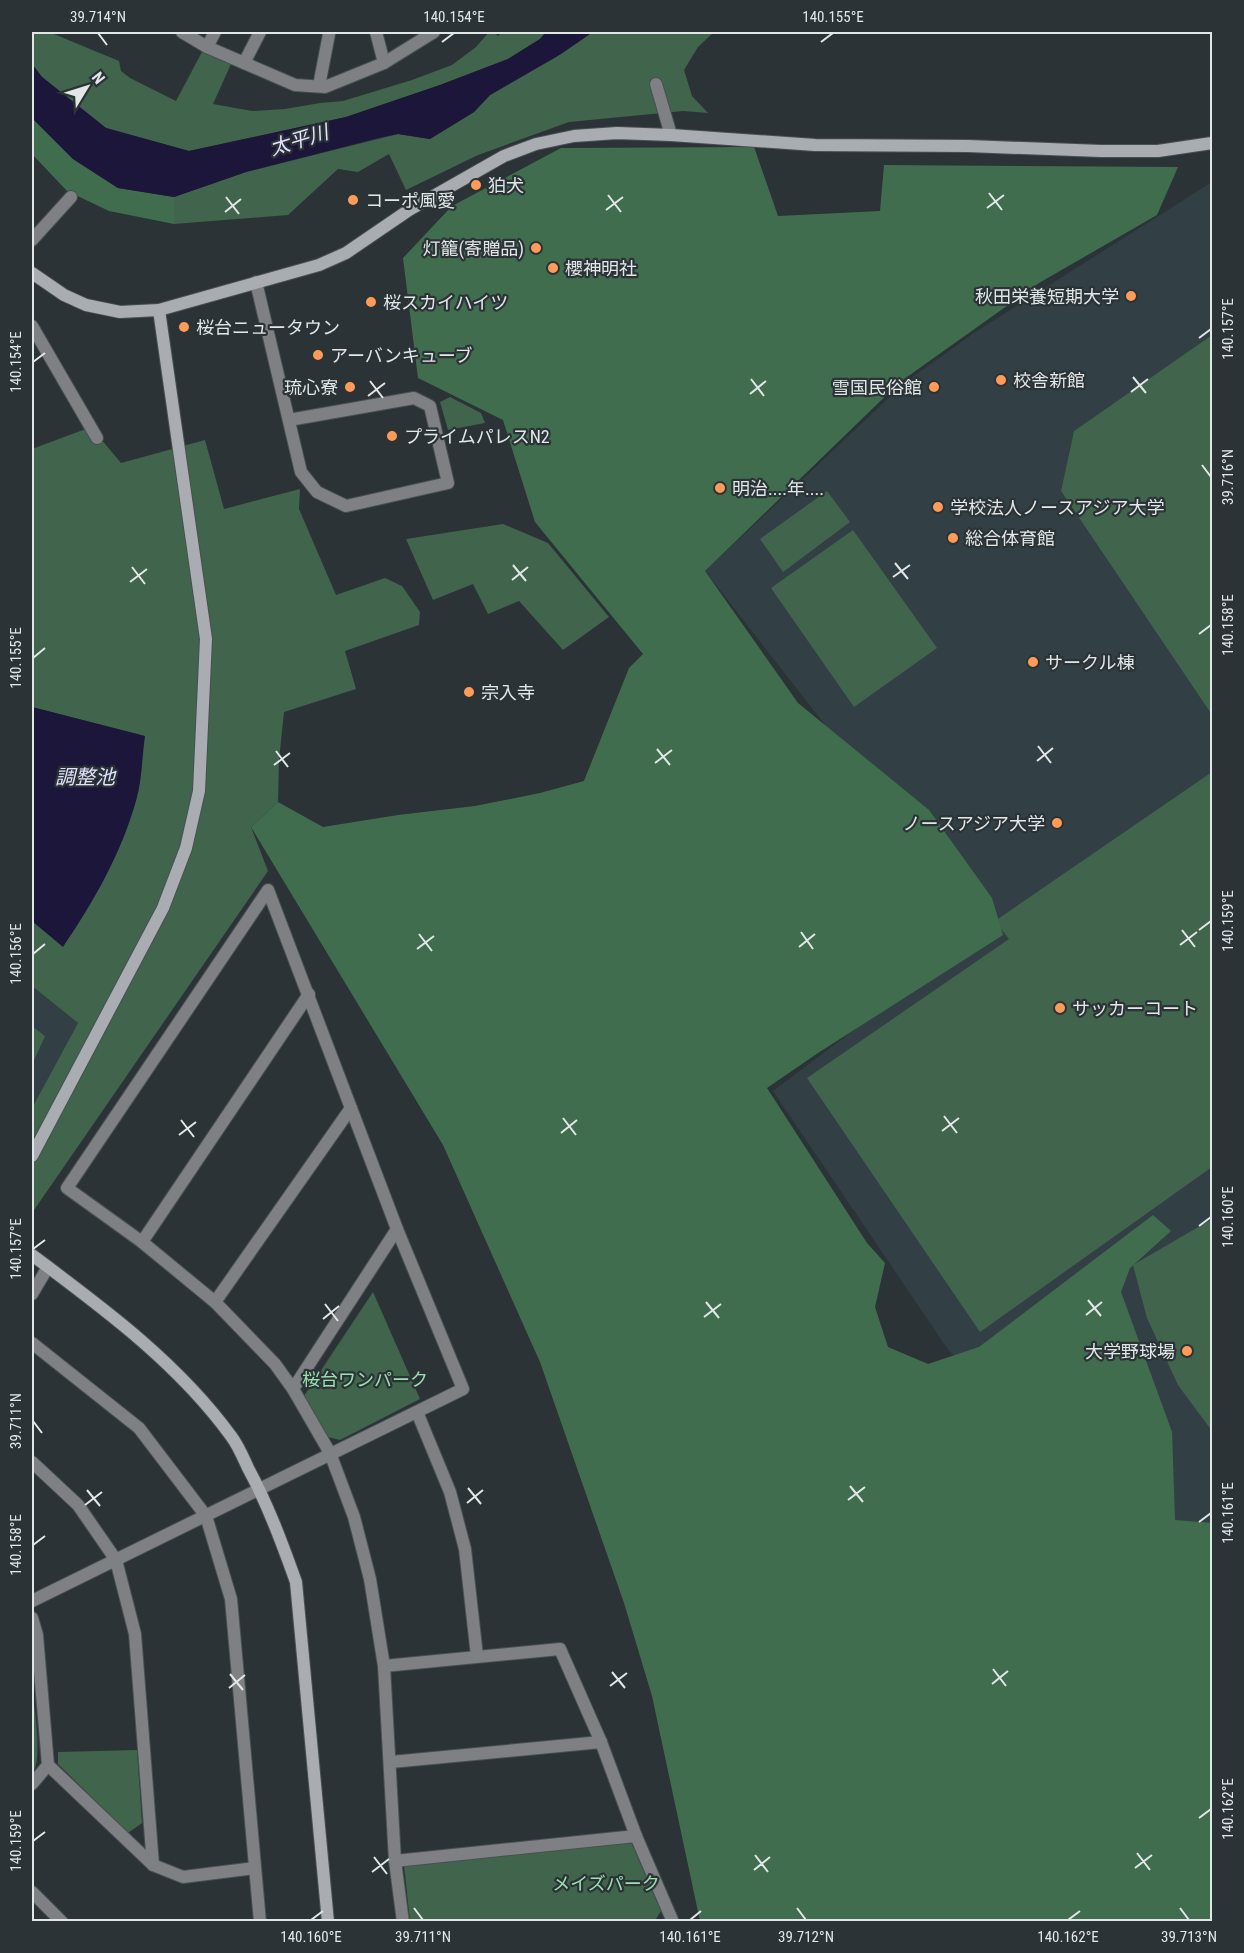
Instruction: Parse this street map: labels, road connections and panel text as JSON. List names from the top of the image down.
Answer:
{
  "water": ["太平川", "調整池"],
  "parks": ["桜台ワンパーク", "メイズパーク"],
  "places": [
    "狛犬",
    "コーポ風愛",
    "灯籠(寄贈品)",
    "櫻神明社",
    "秋田栄養短期大学",
    "桜スカイハイツ",
    "桜台ニュータウン",
    "アーバンキューブ",
    "校舎新館",
    "琉心寮",
    "雪国民俗館",
    "プライムパレスN2",
    "明治....年....",
    "学校法人ノースアジア大学",
    "総合体育館",
    "サークル棟",
    "宗入寺",
    "ノースアジア大学",
    "サッカーコート",
    "大学野球場"
  ],
  "north": "top right",
  "coordinates": [
    "39.714°N",
    "140.154°E",
    "140.155°E",
    "140.157°E",
    "39.716°N",
    "140.158°E",
    "140.159°E",
    "140.156°E",
    "140.160°E",
    "39.711°N",
    "140.161°E",
    "140.162°E",
    "39.712°N",
    "39.713°N"
  ]
}
